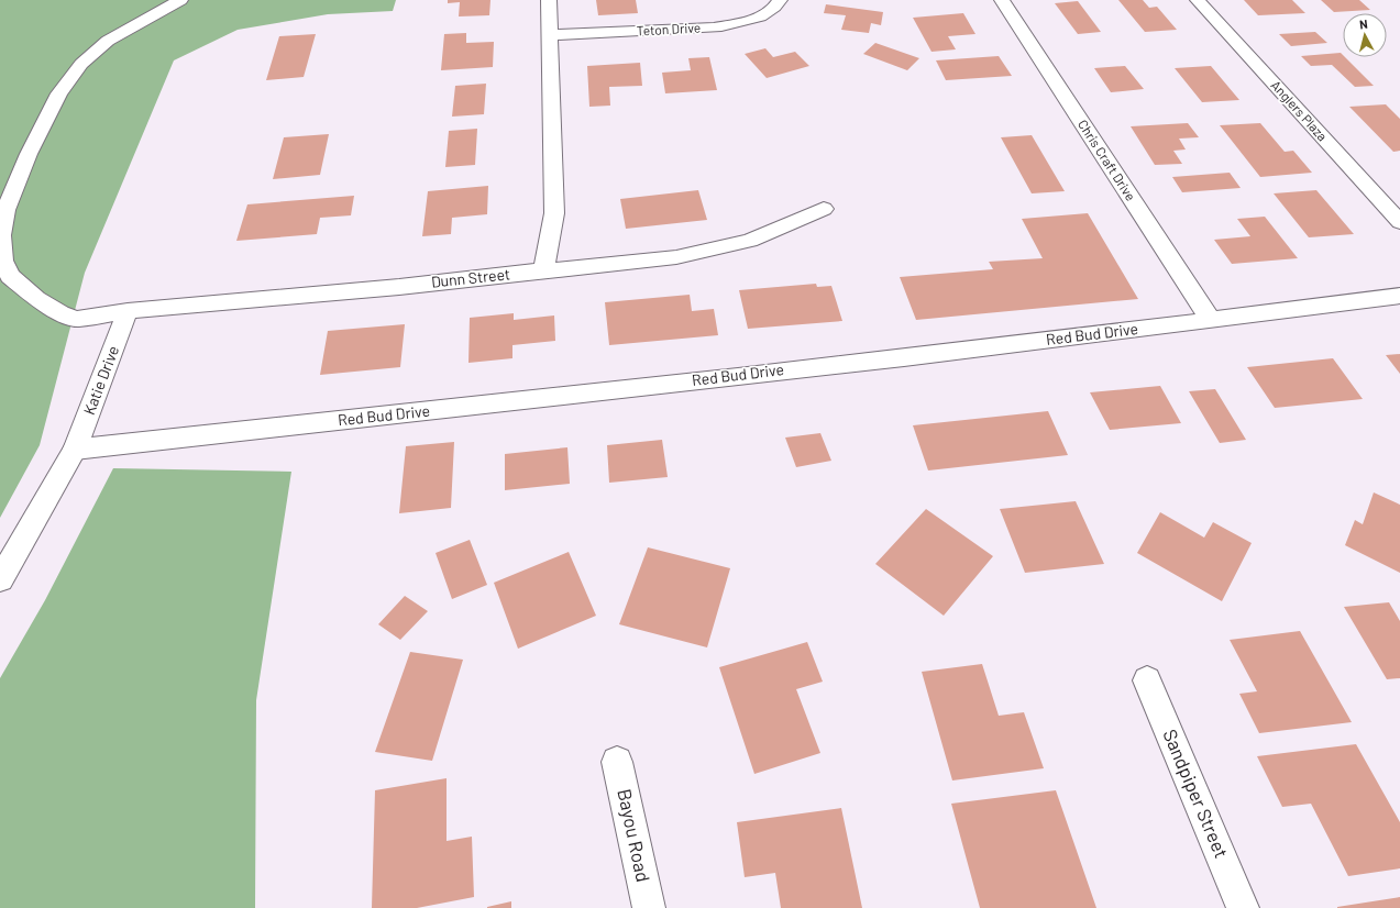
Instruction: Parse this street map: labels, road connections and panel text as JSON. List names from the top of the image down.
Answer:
{
  "streets": {
    "street": [
      "Teton Drive",
      "Anglers Plaza",
      "Chris Craft Drive",
      "Dunn Street",
      "Red Bud Drive",
      "Katie Drive",
      "Sandpiper Street",
      "Bayou Road"
    ]
  },
  "crossings": [
    ["Chris Craft Drive", "Red Bud Drive"],
    ["Dunn Street", "Katie Drive"],
    ["Red Bud Drive", "Katie Drive"]
  ],
  "north": "top"
}
